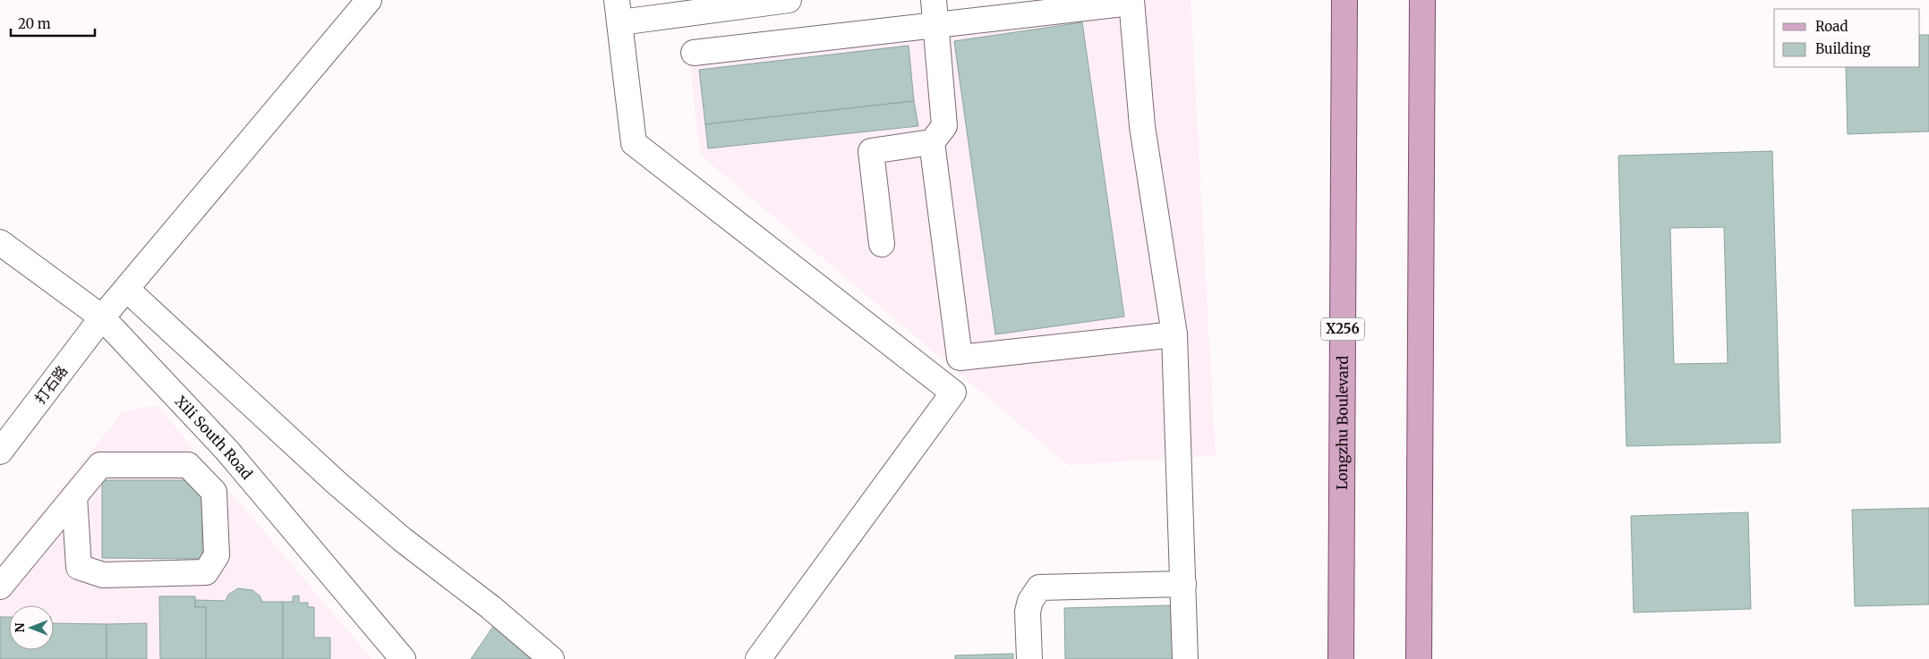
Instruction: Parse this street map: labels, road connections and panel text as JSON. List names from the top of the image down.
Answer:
{
  "streets": {
    "main road": ["X256", "Longzhu Boulevard"],
    "street": ["打石路", "Xili South Road"]
  },
  "crossings": [
    ["打石路", "Xili South Road"]
  ],
  "legend": ["Road", "Building"],
  "scale_bar": "20 m",
  "north": "left"
}
